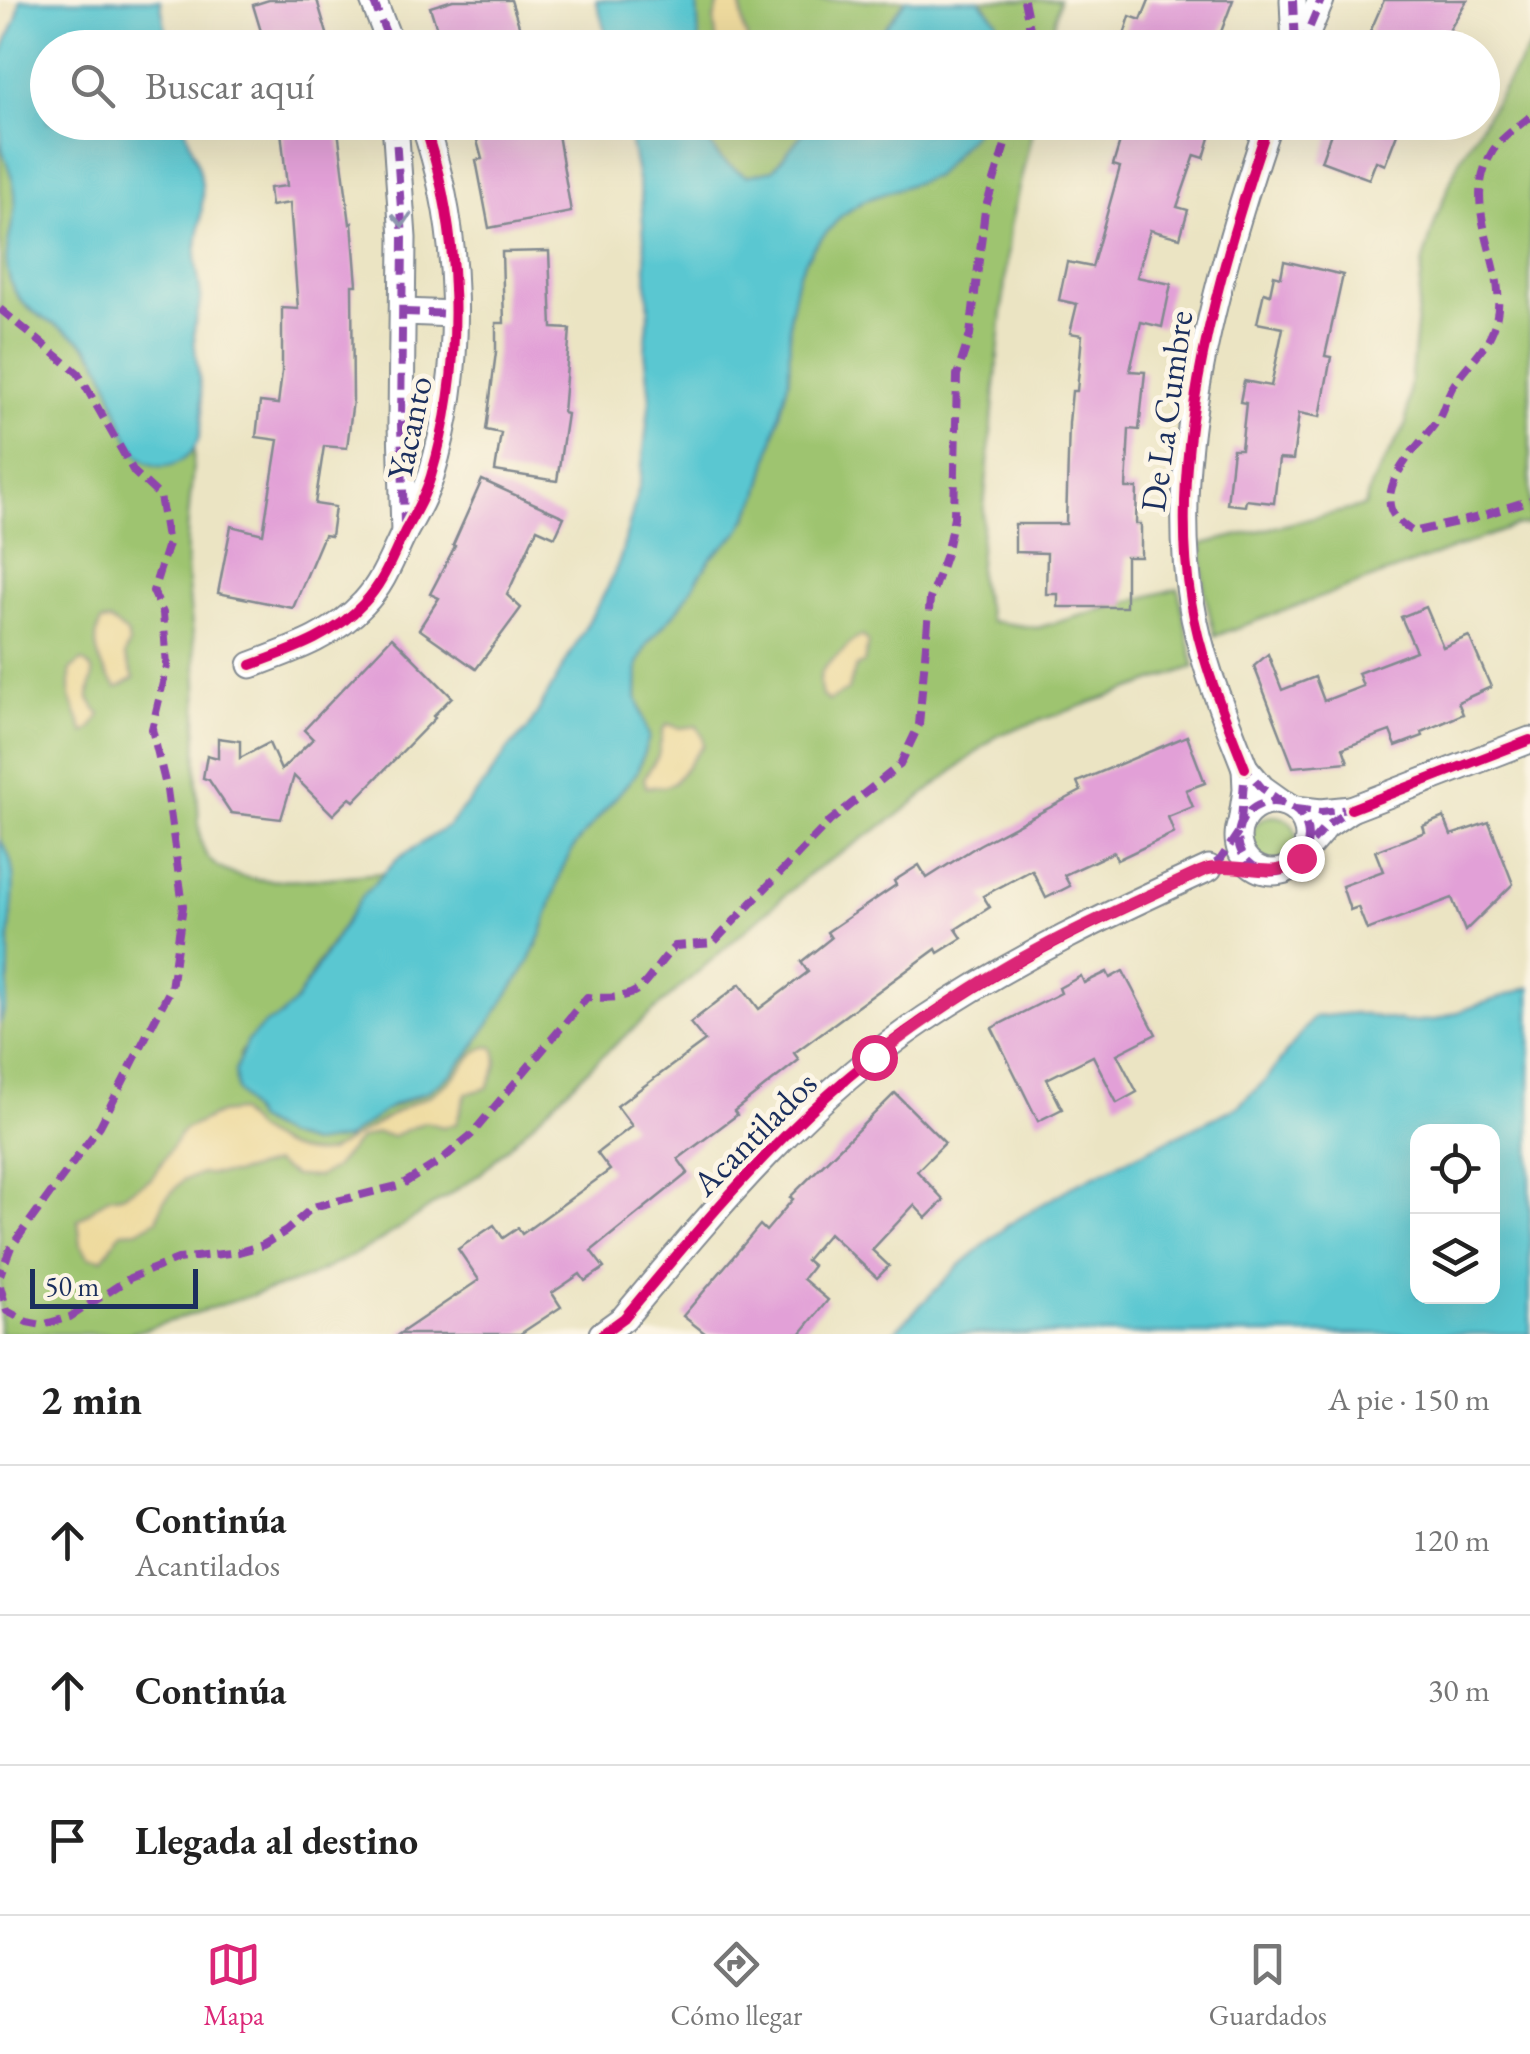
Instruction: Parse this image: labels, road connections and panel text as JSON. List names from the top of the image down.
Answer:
{
  "streets": {
    "street": ["De La Cumbre", "Yacanto", "Acantilados"]
  },
  "scale_bar": "50 m",
  "page": {
    "search": "Buscar aquí",
    "scale": "50 m",
    "heading": ["2 min", "A pie · 150 m"],
    "list": [
      ["Continúa", "Acantilados", "120 m"],
      ["Continúa", "30 m"],
      "Llegada al destino"
    ],
    "nav": ["Mapa", "Cómo llegar", "Guardados"]
  }
}
